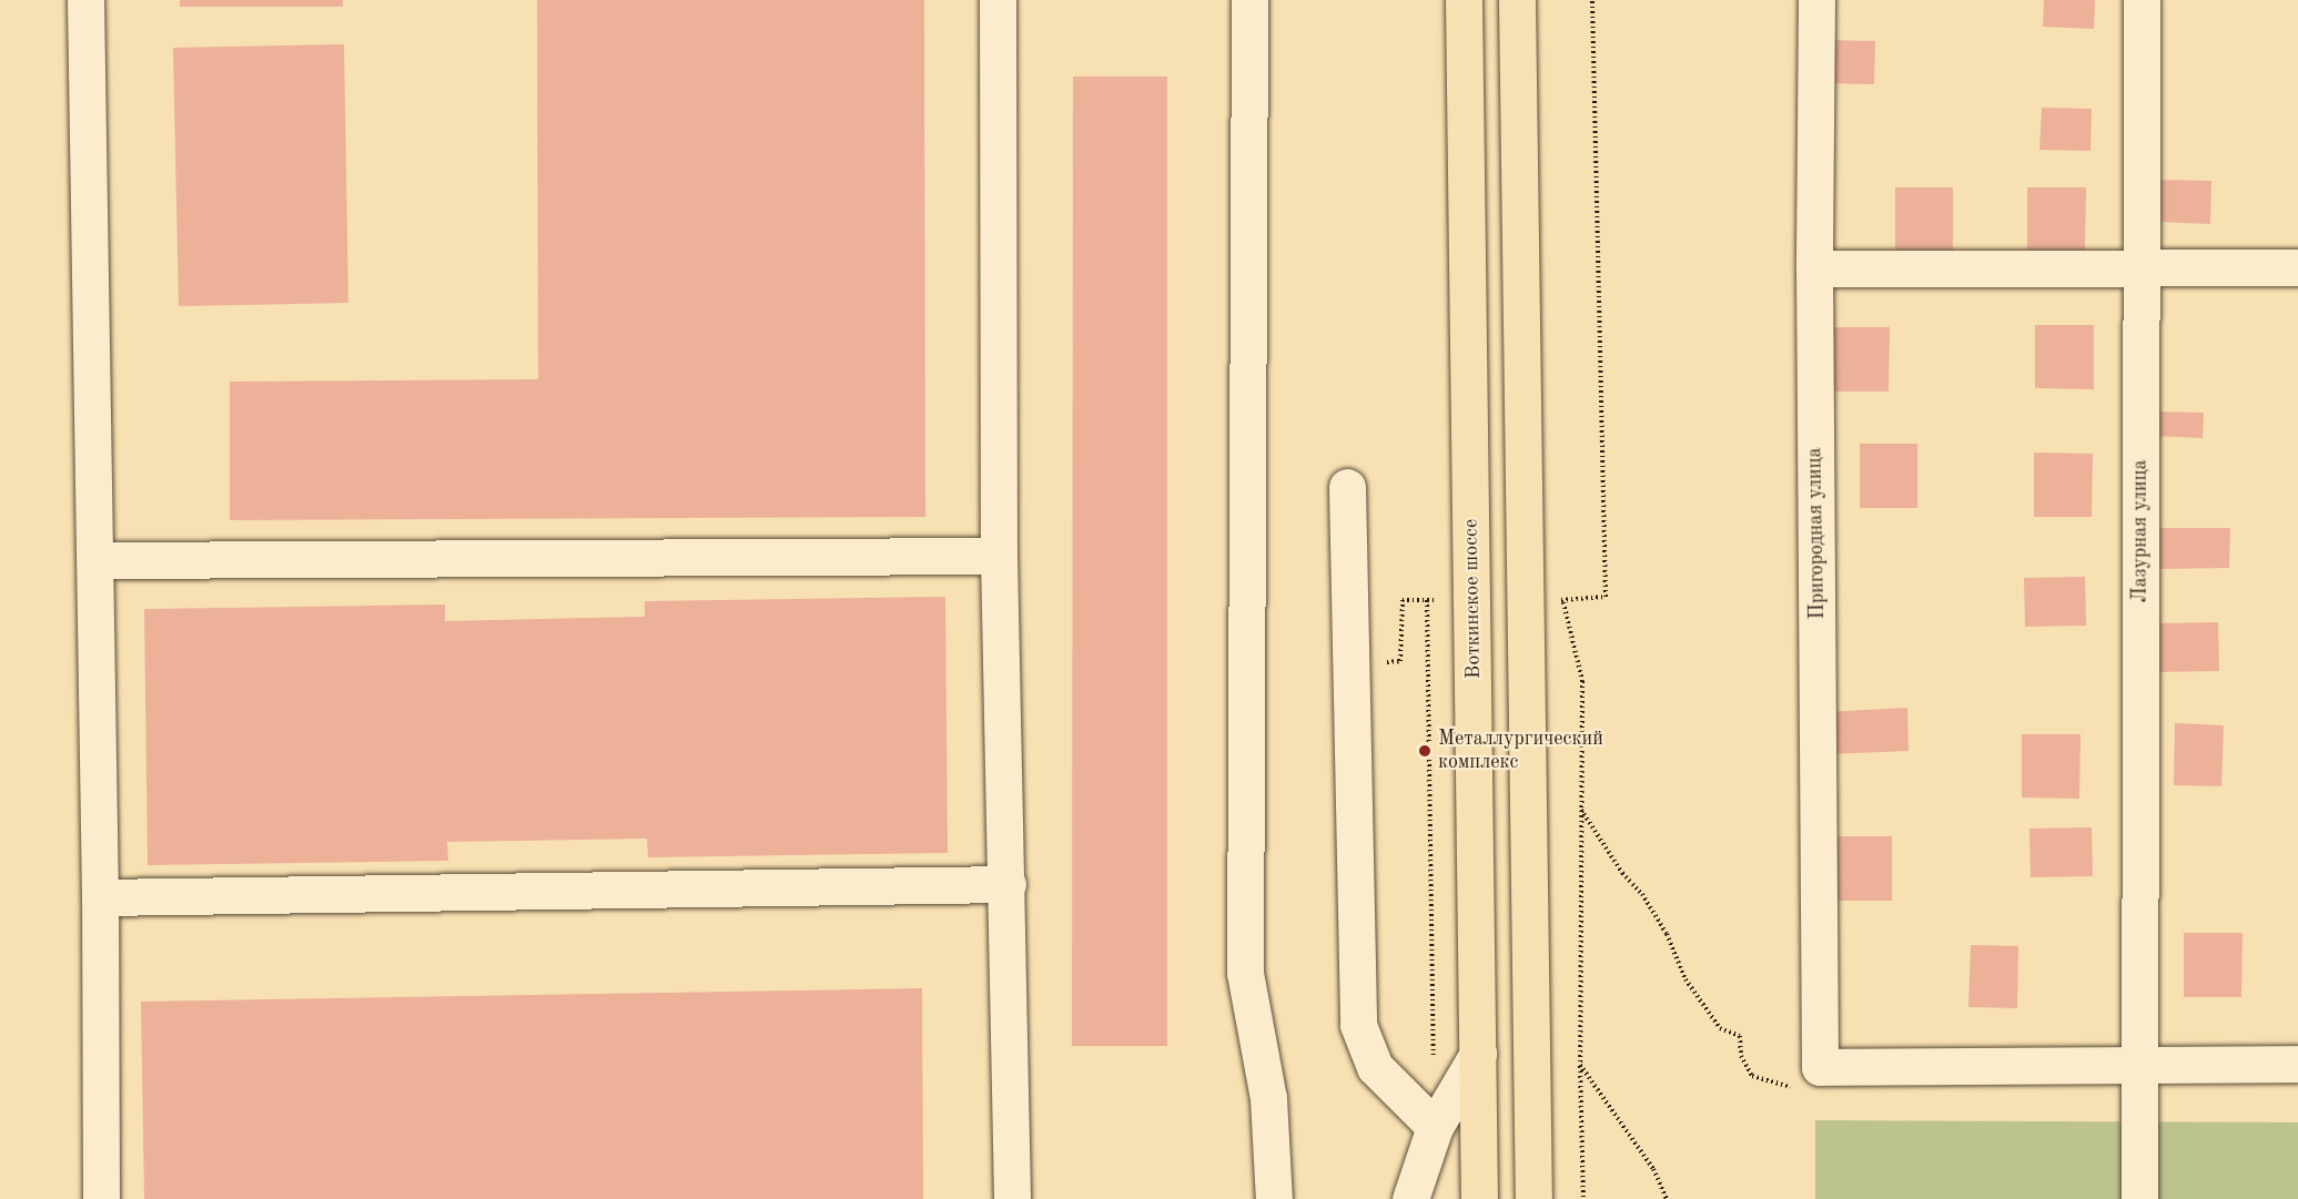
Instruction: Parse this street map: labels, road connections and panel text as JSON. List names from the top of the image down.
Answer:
{
  "streets": {
    "main road": ["Воткинское шоссе"],
    "street": ["Лазурная улица", "Пригородная улица"]
  },
  "crossings": [
    ["Лазурная улица", "Пригородная улица"]
  ],
  "places": ["Металлургический комплекс"]
}
